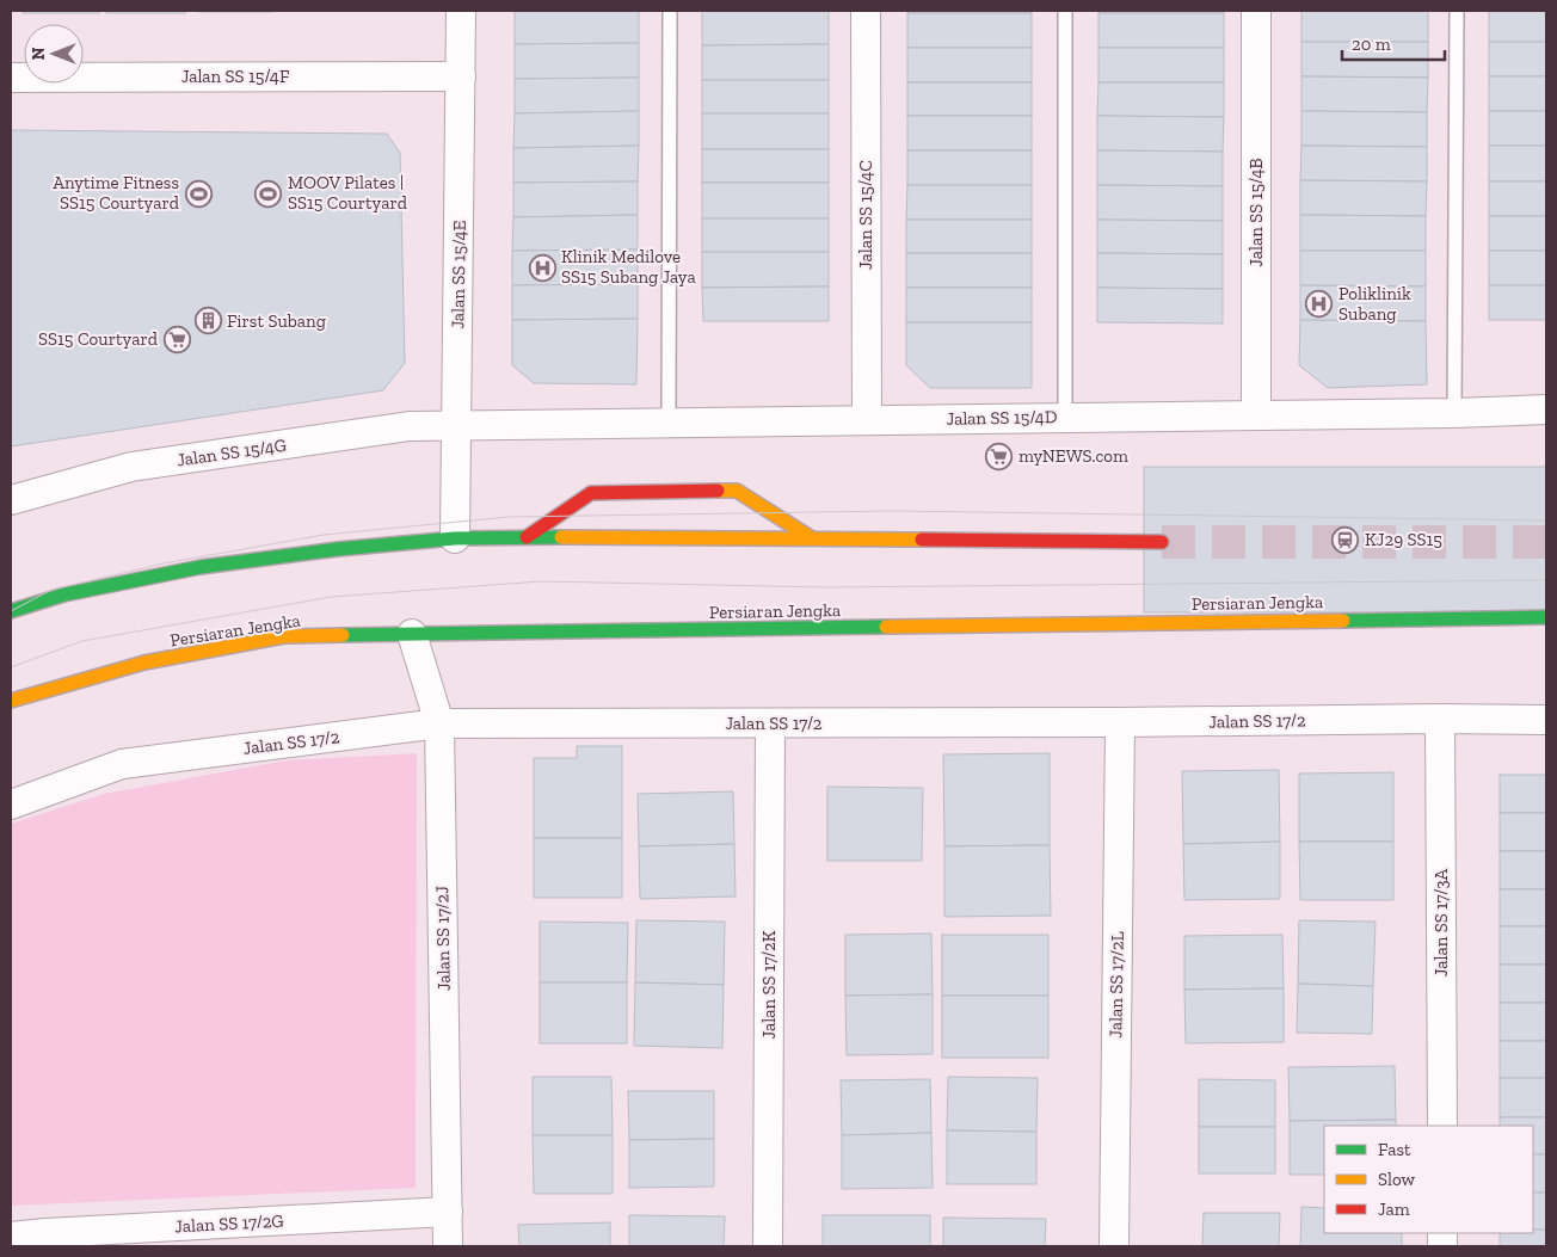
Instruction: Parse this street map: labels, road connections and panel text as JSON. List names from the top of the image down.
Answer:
{
  "streets": {
    "main road": ["Persiaran Jengka"],
    "street": [
      "Jalan SS 15/4F",
      "Jalan SS 15/4B",
      "Jalan SS 15/4C",
      "Jalan SS 15/4E",
      "Jalan SS 15/4D",
      "Jalan SS 15/4G",
      "Jalan SS 17/2",
      "Jalan SS 17/3A",
      "Jalan SS 17/2J",
      "Jalan SS 17/2K",
      "Jalan SS 17/2L",
      "Jalan SS 17/2G"
    ]
  },
  "crossings": [
    ["Jalan SS 15/4F", "Jalan SS 15/4E"],
    ["Jalan SS 15/4B", "Jalan SS 15/4D"],
    ["Jalan SS 15/4C", "Jalan SS 15/4D"],
    ["Jalan SS 15/4E", "Jalan SS 15/4D"],
    ["Jalan SS 15/4E", "Jalan SS 15/4G"],
    ["Jalan SS 15/4D", "Jalan SS 15/4G"],
    ["Persiaran Jengka", "Jalan SS 17/2J"],
    ["Jalan SS 17/2", "Jalan SS 17/3A"],
    ["Jalan SS 17/2", "Jalan SS 17/2J"],
    ["Jalan SS 17/2", "Jalan SS 17/2K"],
    ["Jalan SS 17/2", "Jalan SS 17/2L"],
    ["Jalan SS 17/2J", "Jalan SS 17/2G"]
  ],
  "places": {
    "sports": ["Anytime Fitness SS15 Courtyard", "MOOV Pilates | SS15 Courtyard"],
    "hospital": ["Klinik Medilove SS15 Subang Jaya", "Poliklinik Subang"],
    "building": ["First Subang"],
    "supermarket": ["SS15 Courtyard", "myNEWS.com"],
    "station": ["KJ29 SS15"]
  },
  "legend": ["Fast", "Slow", "Jam"],
  "scale_bar": "20 m",
  "north": "left"
}
